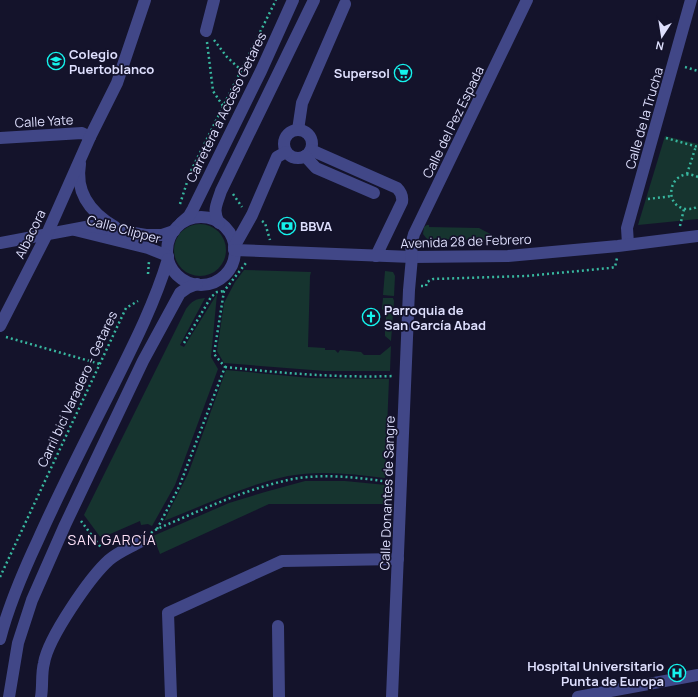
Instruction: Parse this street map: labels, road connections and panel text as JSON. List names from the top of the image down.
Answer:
{
  "streets": {
    "street": [
      "Carretera a Acceso Getares",
      "Calle de la Trucha",
      "Calle Yate",
      "Calle del Pez Espada",
      "Calle Clipper",
      "Albacora",
      "Avenida 28 de Febrero",
      "Calle Donantes de Sangre"
    ],
    "path": ["Carril bici Varadero - Getares"]
  },
  "crossings": [
    ["Carretera a Acceso Getares", "Calle Clipper"],
    ["Carretera a Acceso Getares", "Avenida 28 de Febrero"],
    ["Calle de la Trucha", "Avenida 28 de Febrero"],
    ["Calle Yate", "Albacora"],
    ["Calle del Pez Espada", "Avenida 28 de Febrero"],
    ["Calle del Pez Espada", "Calle Donantes de Sangre"],
    ["Calle Clipper", "Albacora"],
    ["Calle Clipper", "Avenida 28 de Febrero"]
  ],
  "districts": ["SAN GARCÍA"],
  "places": {
    "school or university": ["Colegio Puertoblanco"],
    "supermarket": ["Supersol"],
    "bank": ["BBVA"],
    "church": ["Parroquia de San García Abad"],
    "hospital": ["Hospital Universitario Punta de Europa"]
  },
  "north": "bottom"
}
